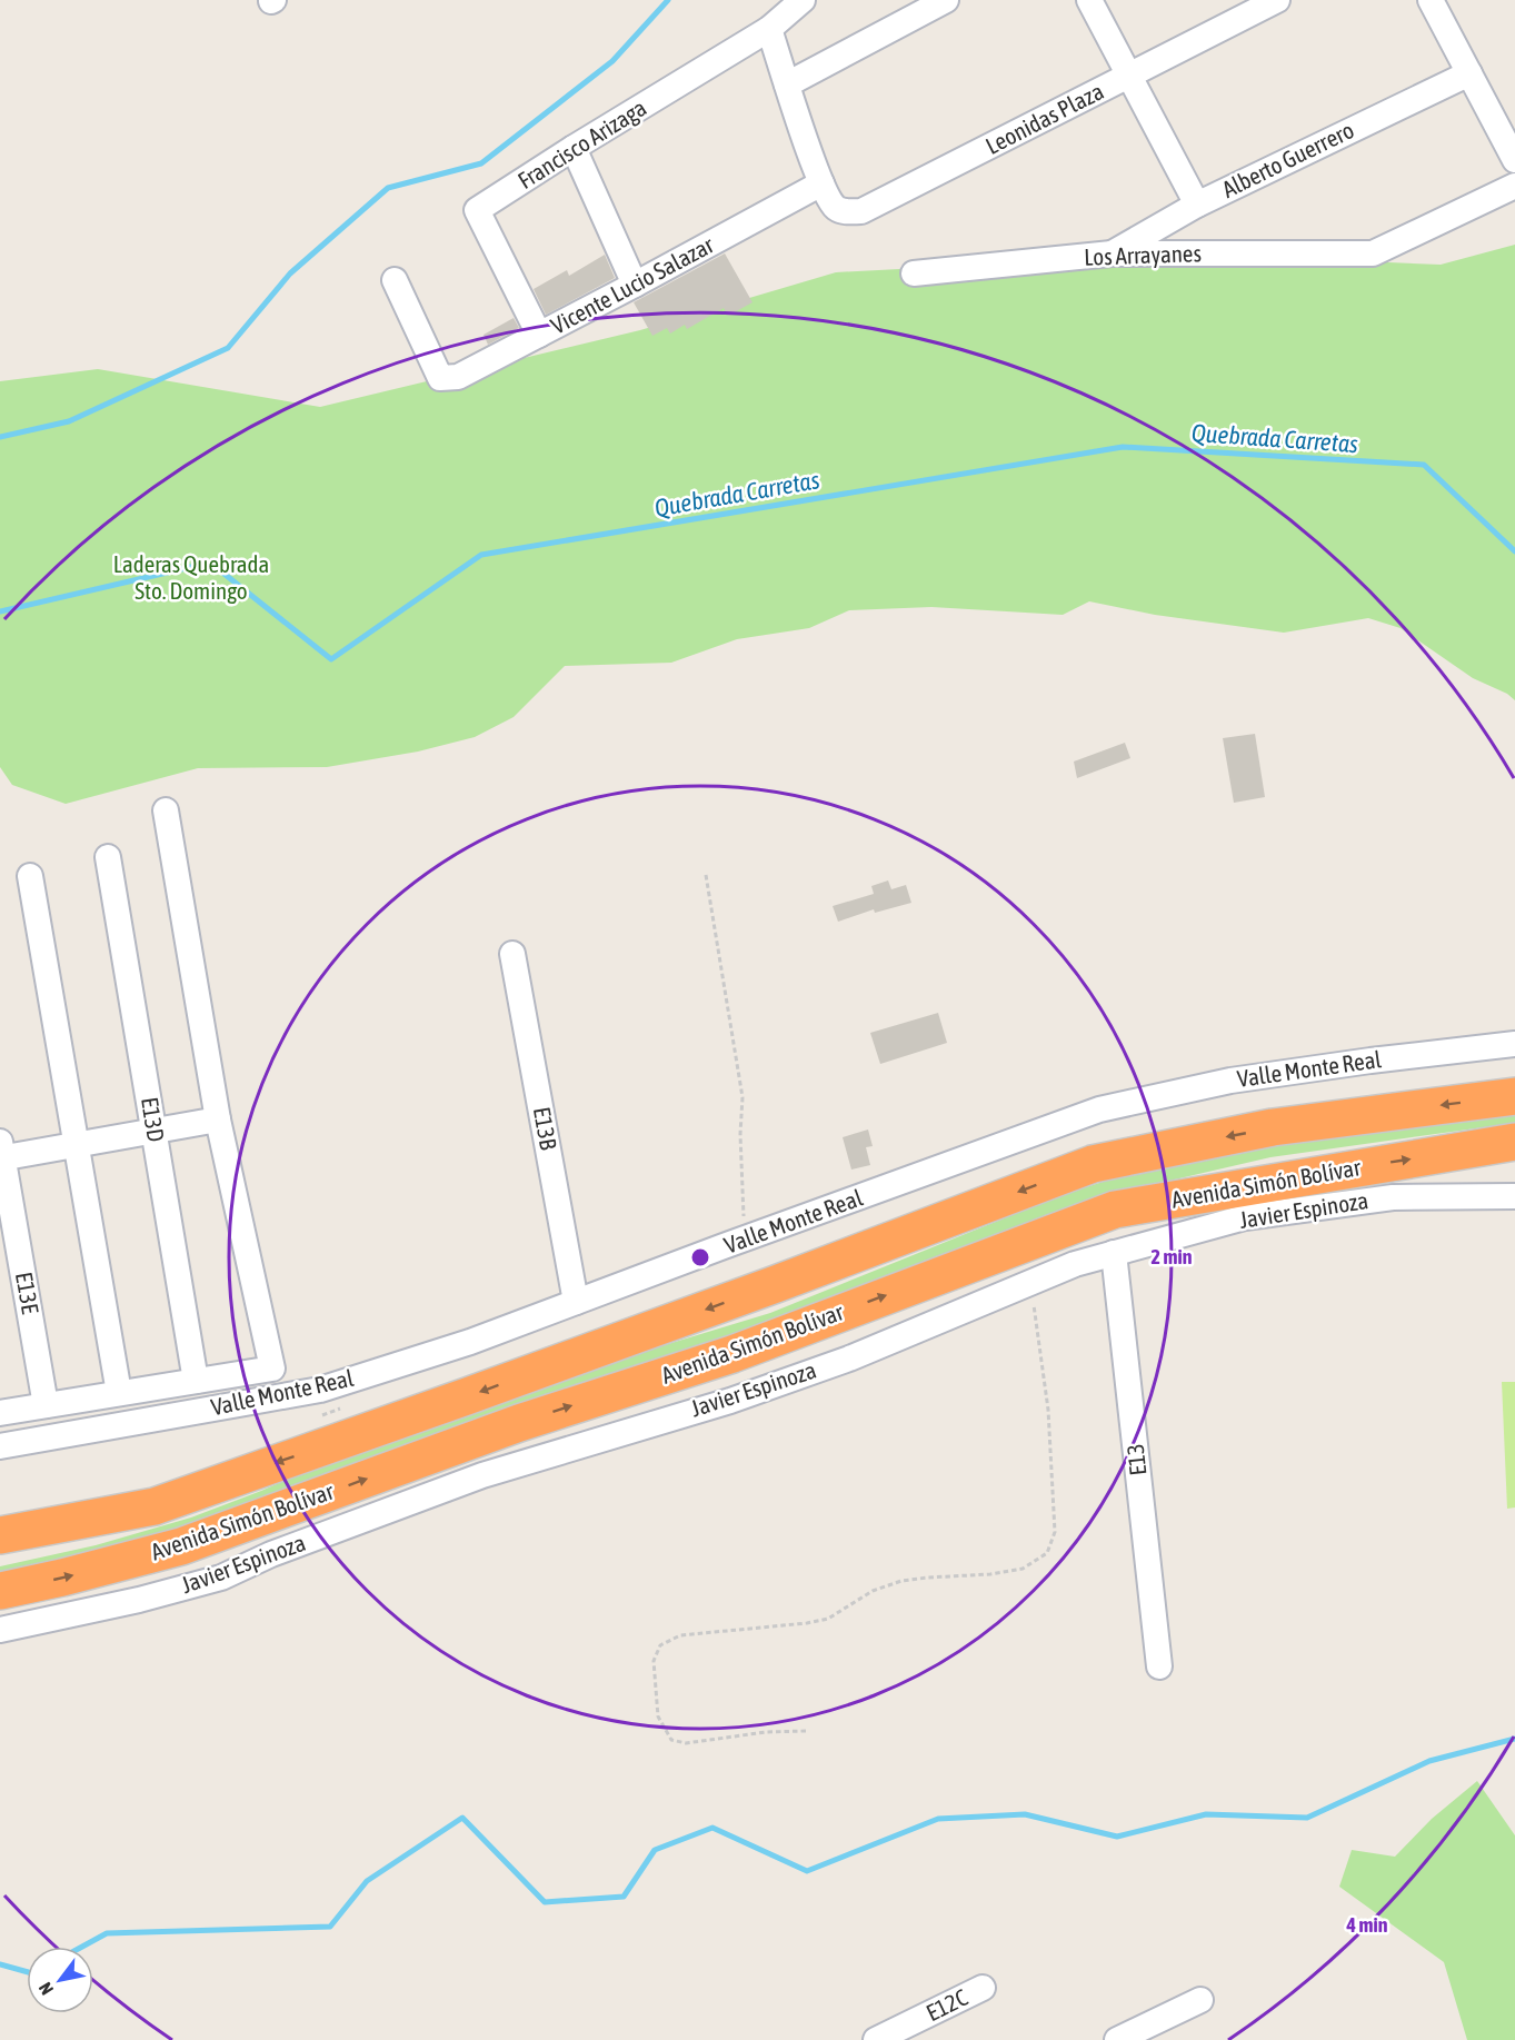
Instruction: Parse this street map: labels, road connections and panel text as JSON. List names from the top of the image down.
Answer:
{
  "streets": {
    "highway": ["Avenida Simón Bolívar"],
    "street": [
      "Leonidas Plaza",
      "Francisco Arizaga",
      "Alberto Guerrero",
      "Los Arrayanes",
      "Vicente Lucio Salazar",
      "Valle Monte Real",
      "E13D",
      "E13B",
      "Javier Espinoza",
      "E13E",
      "E13",
      "E12C"
    ]
  },
  "crossings": [
    ["Leonidas Plaza", "Vicente Lucio Salazar"],
    ["Francisco Arizaga", "Vicente Lucio Salazar"],
    ["Alberto Guerrero", "Los Arrayanes"],
    ["Valle Monte Real", "E13B"],
    ["Javier Espinoza", "E13"]
  ],
  "water": ["Quebrada Carretas"],
  "parks": ["Laderas Quebrada Sto. Domingo"],
  "north": "bottom left",
  "rings": ["2 min", "4 min"]
}
